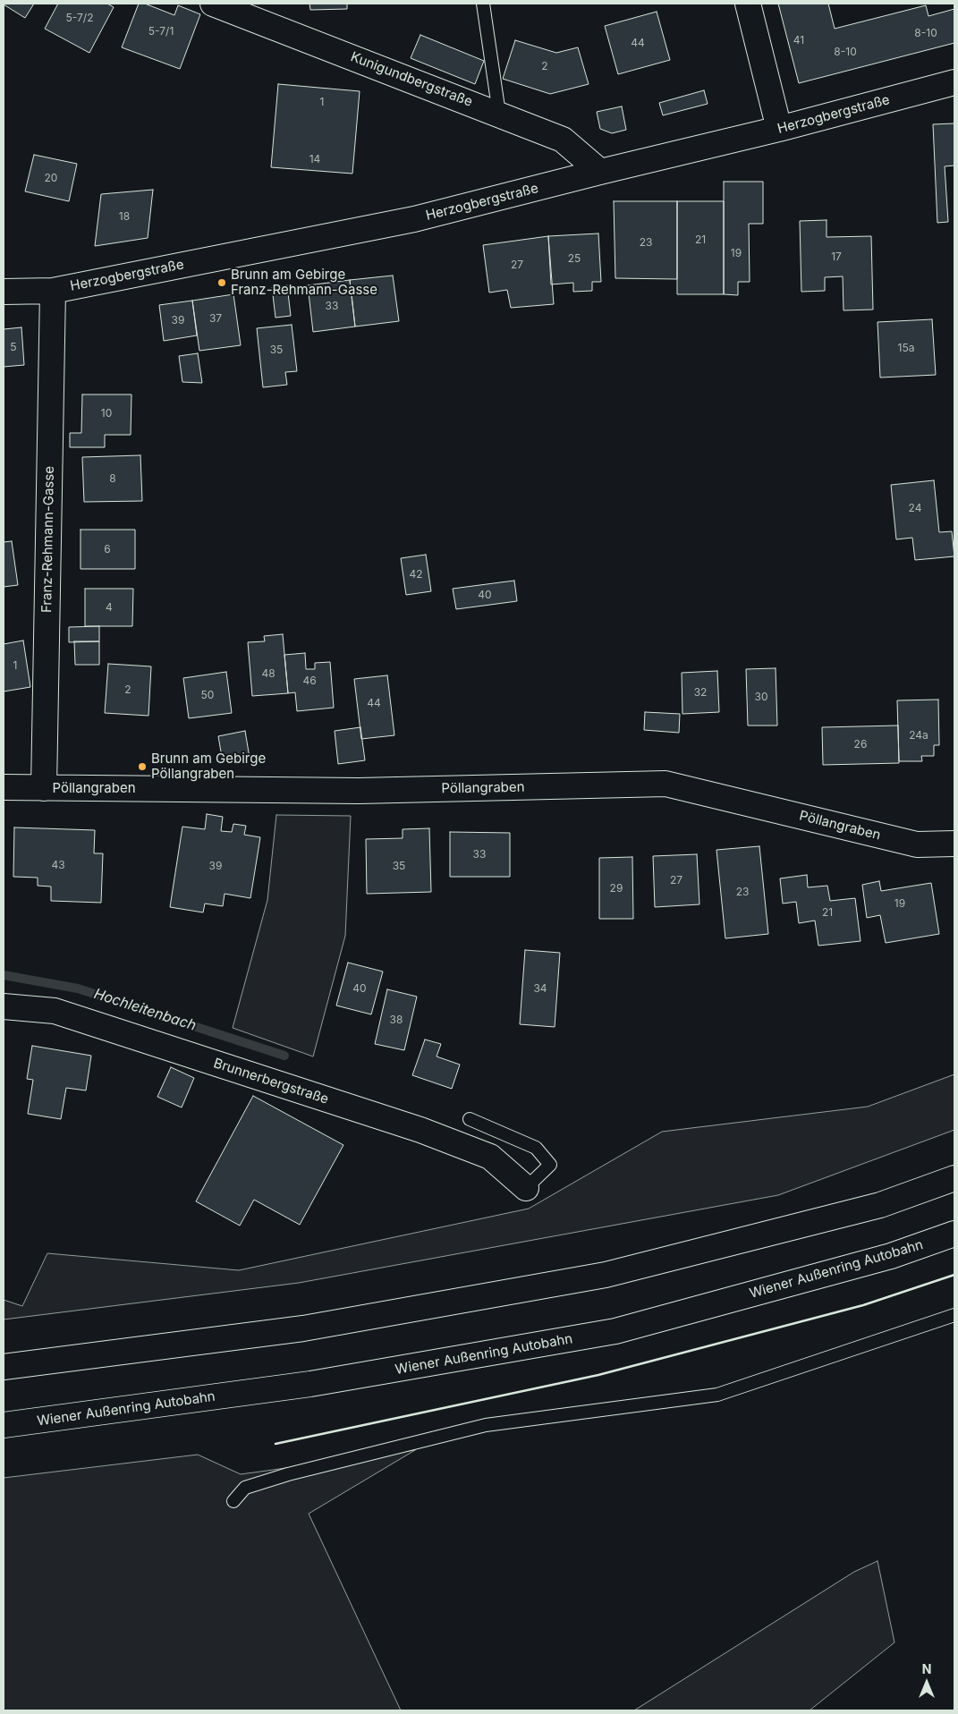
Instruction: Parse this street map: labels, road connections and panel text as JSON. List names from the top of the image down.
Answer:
{
  "streets": {
    "main road": [
      "Kunigundbergstraße",
      "Herzogbergstraße",
      "Franz-Rehmann-Gasse",
      "Pöllangraben",
      "Brunnerbergstraße",
      "Wiener Außenring Autobahn"
    ]
  },
  "crossings": [
    ["Kunigundbergstraße", "Herzogbergstraße"],
    ["Herzogbergstraße", "Franz-Rehmann-Gasse"],
    ["Franz-Rehmann-Gasse", "Pöllangraben"]
  ],
  "water": ["Hochleitenbach"],
  "places": ["Brunn am Gebirge Franz-Rehmann-Gasse", "Brunn am Gebirge Pöllangraben"],
  "house_numbers": [
    "5-7/2",
    "5-7/1",
    "8-10",
    "41",
    "44",
    "8-10",
    "2",
    "1",
    "14",
    "20",
    "18",
    "21",
    "23",
    "19",
    "17",
    "25",
    "27",
    "33",
    "37",
    "39",
    "5",
    "15a",
    "35",
    "10",
    "8",
    "24",
    "6",
    "42",
    "40",
    "4",
    "1",
    "48",
    "46",
    "2",
    "32",
    "50",
    "30",
    "44",
    "24a",
    "26",
    "33",
    "43",
    "39",
    "35",
    "27",
    "29",
    "23",
    "19",
    "21",
    "40",
    "34",
    "38"
  ],
  "north": "top"
}
